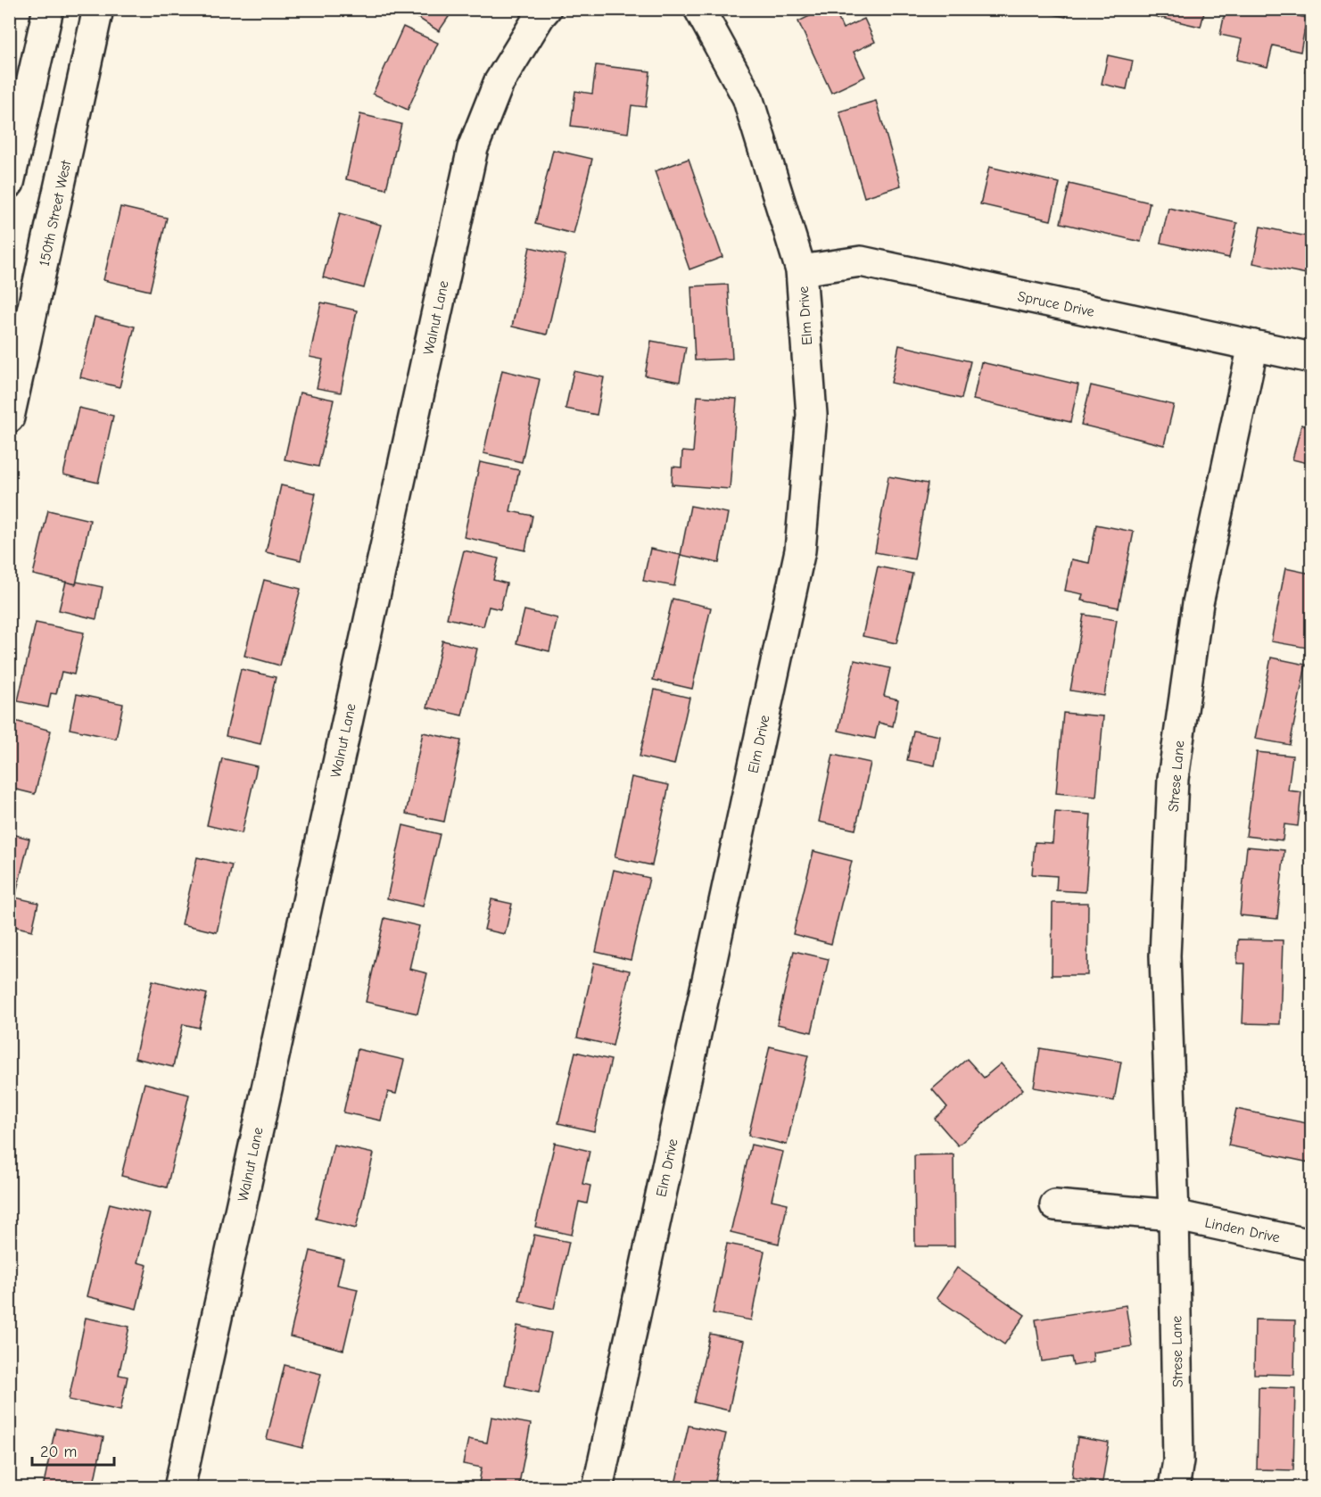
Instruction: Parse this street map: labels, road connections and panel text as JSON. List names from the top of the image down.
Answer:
{
  "streets": {
    "main road": [
      "150th Street West",
      "Spruce Drive",
      "Elm Drive",
      "Walnut Lane",
      "Strese Lane",
      "Linden Drive"
    ]
  },
  "crossings": [
    ["Spruce Drive", "Elm Drive"],
    ["Spruce Drive", "Strese Lane"],
    ["Strese Lane", "Linden Drive"]
  ],
  "scale_bar": "20 m"
}
